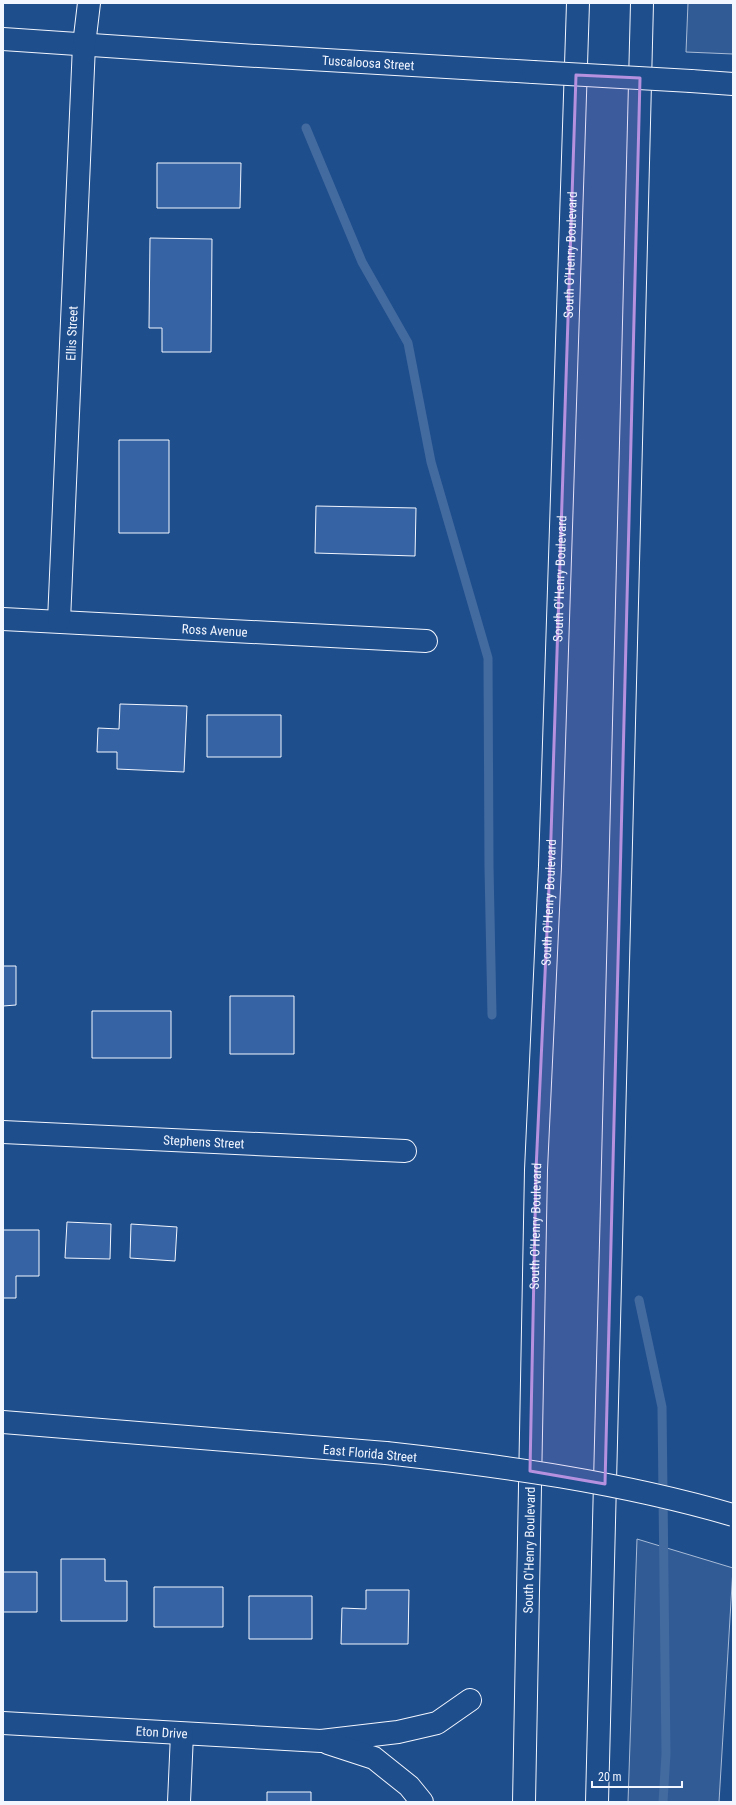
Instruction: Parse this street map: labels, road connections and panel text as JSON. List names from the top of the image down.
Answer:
{
  "streets": {
    "main road": [
      "Tuscaloosa Street",
      "South O'Henry Boulevard",
      "Ellis Street",
      "Ross Avenue",
      "Stephens Street",
      "East Florida Street",
      "Eton Drive"
    ]
  },
  "crossings": [
    ["Tuscaloosa Street", "Ellis Street"],
    ["Ellis Street", "Ross Avenue"]
  ],
  "scale_bar": "20 m"
}
